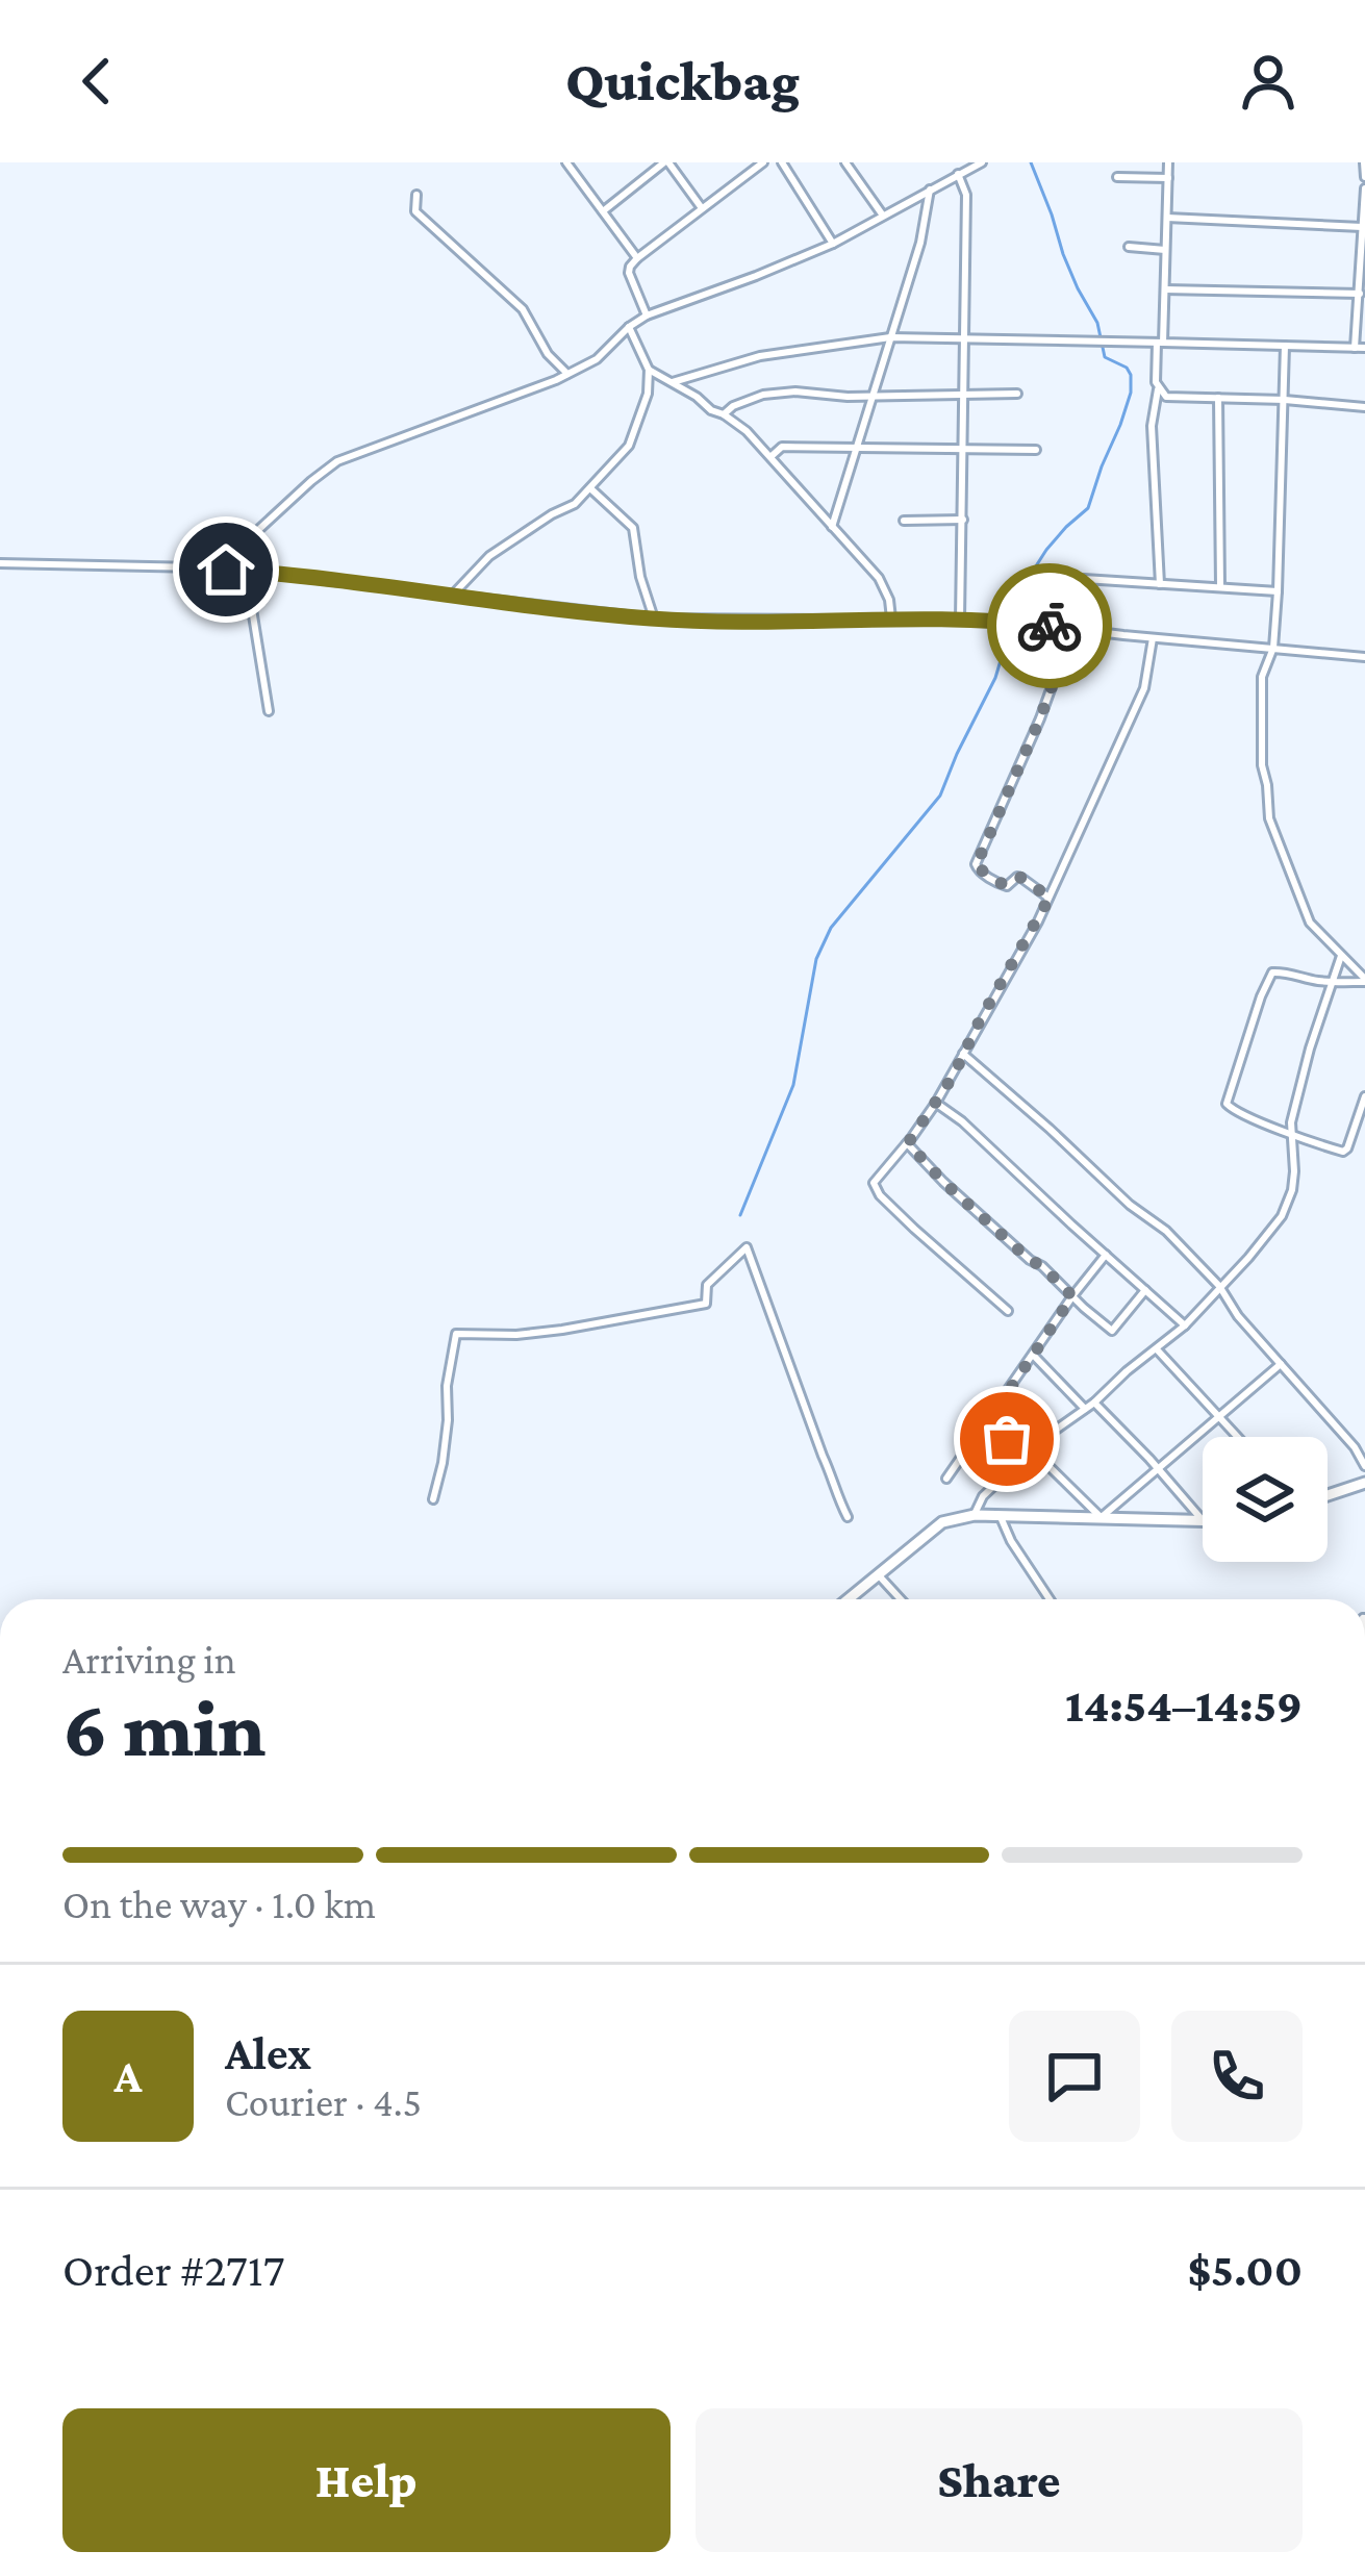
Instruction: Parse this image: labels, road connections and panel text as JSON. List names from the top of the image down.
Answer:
{
  "page": {
    "header": "Quickbag",
    "heading": ["6 min", "Arriving in", "14:54–14:59"],
    "panel": [
      "Alex",
      "Courier · 4.5",
      "Order #2717",
      "$5.00"
    ],
    "bar": "On the way · 1.0 km",
    "round": "A",
    "buttons": ["Help", "Share"]
  }
}
